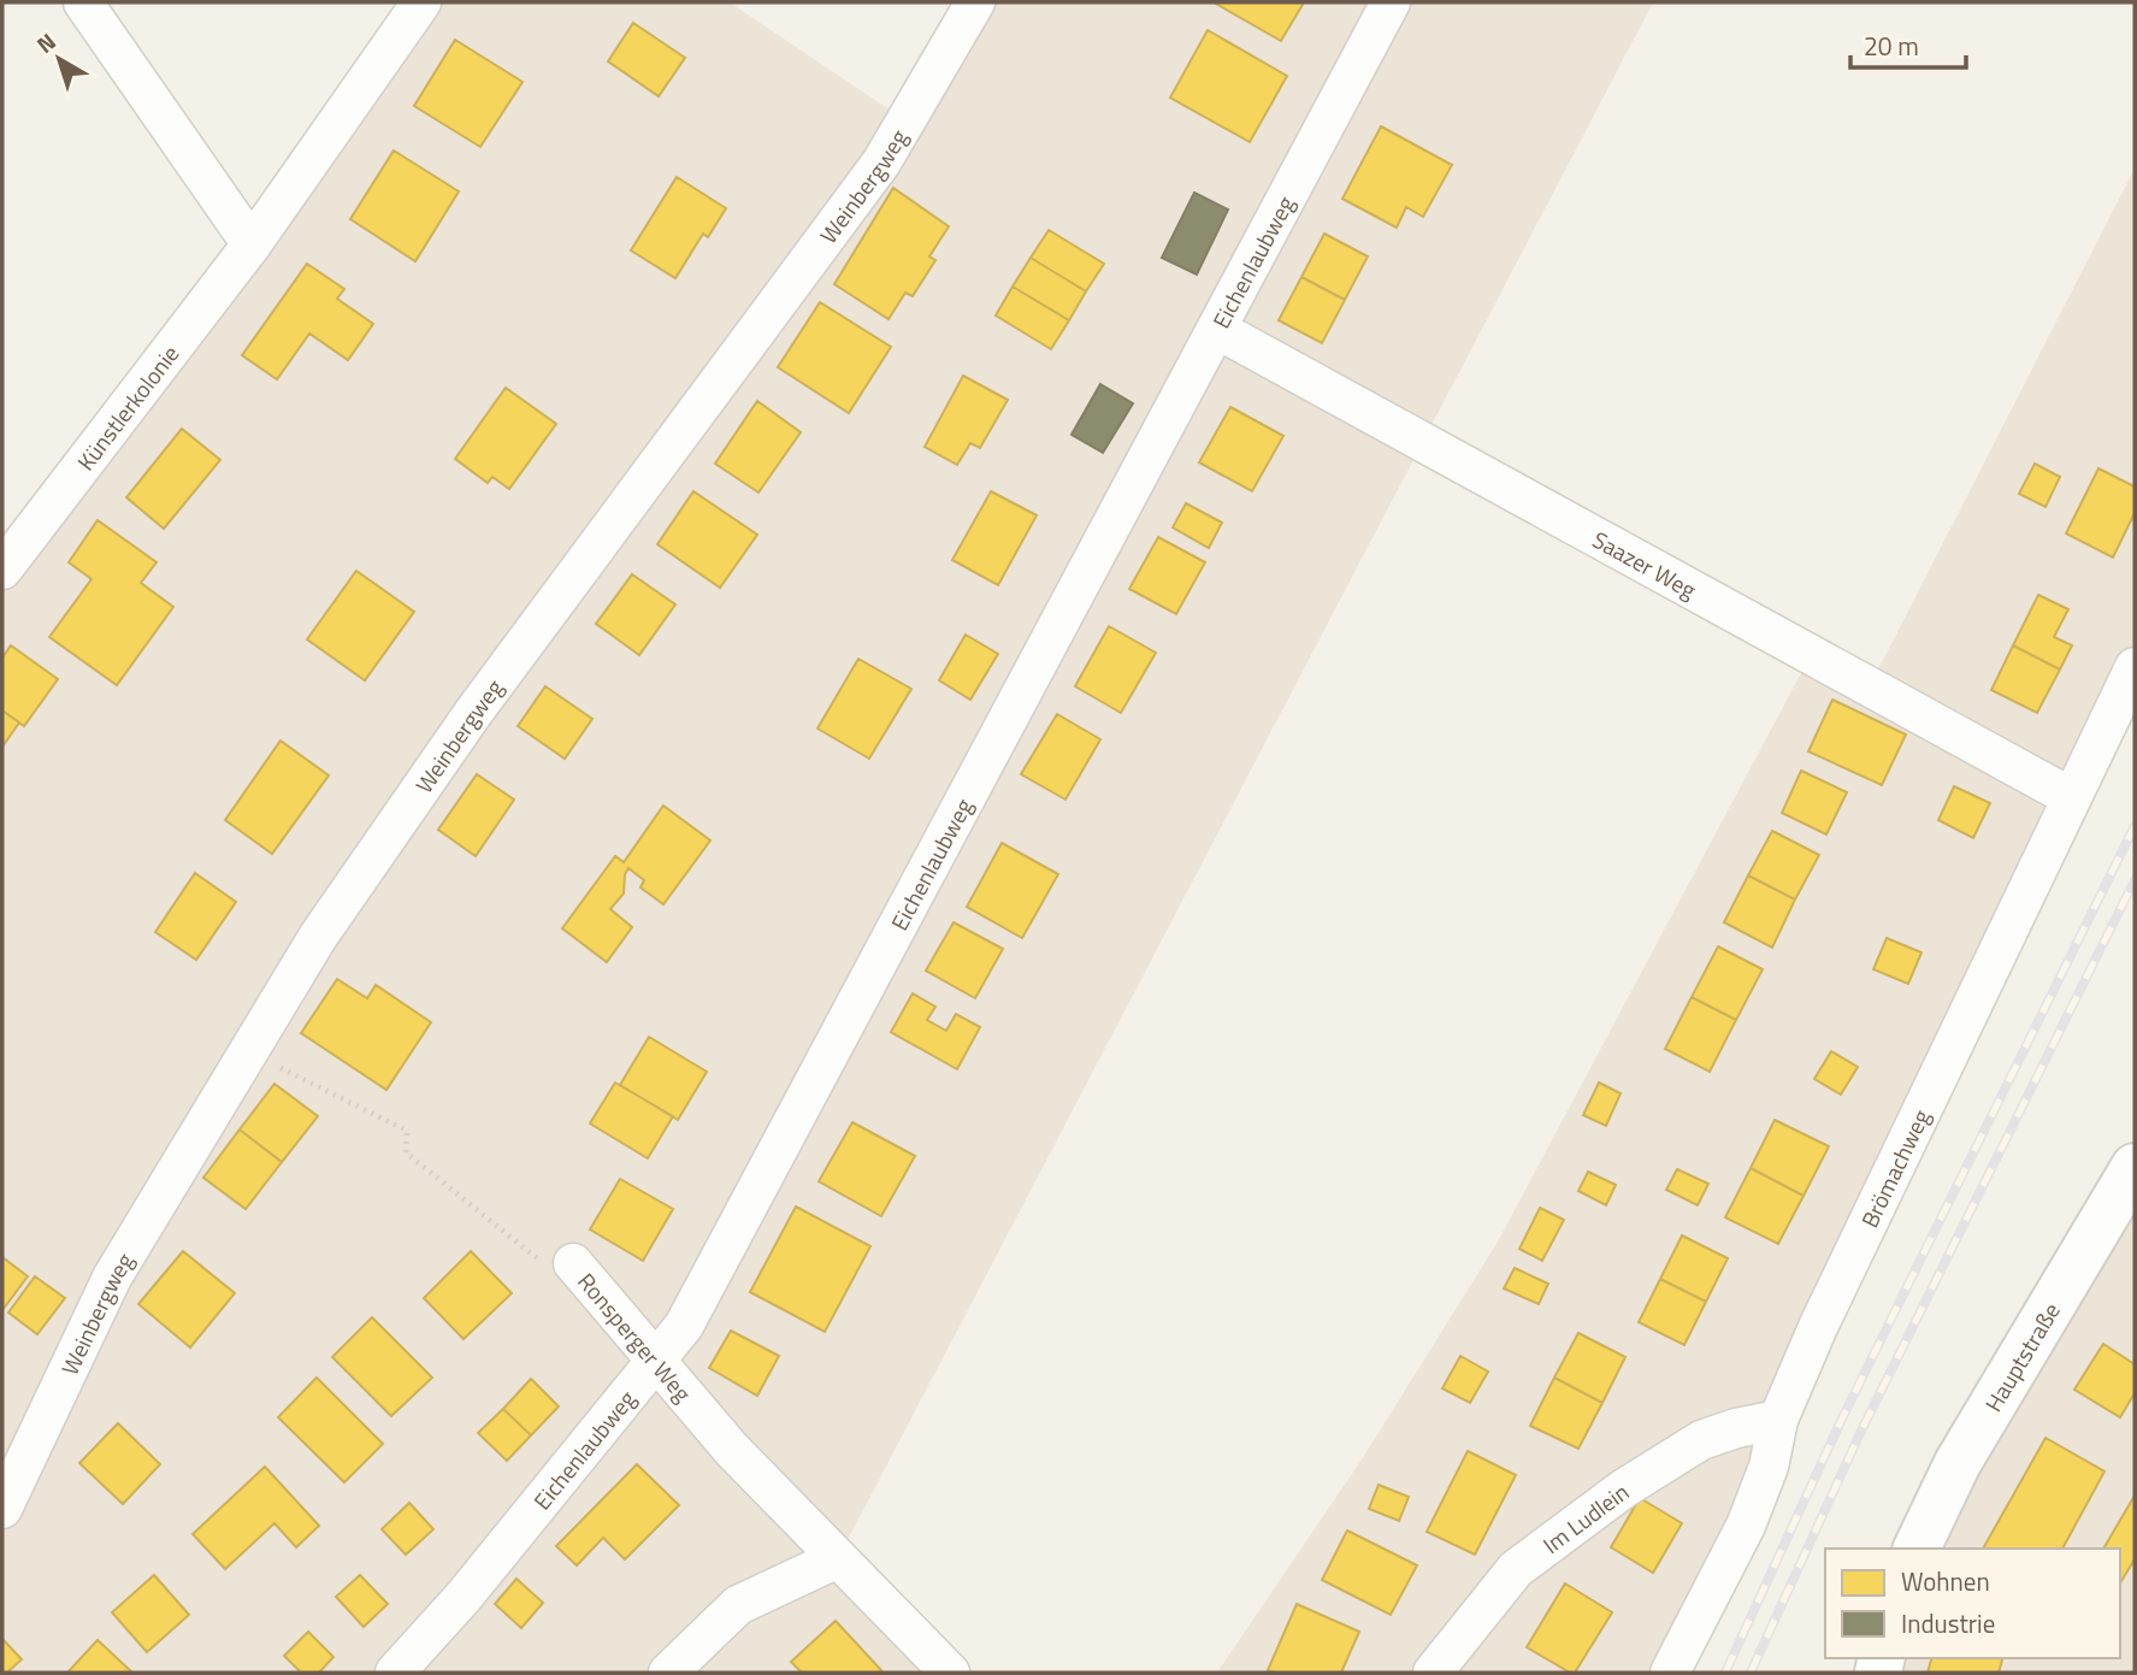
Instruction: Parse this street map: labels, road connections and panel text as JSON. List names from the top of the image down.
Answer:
{
  "streets": {
    "street": [
      "Weinbergweg",
      "Eichenlaubweg",
      "Künstlerkolonie",
      "Saazer Weg",
      "Brömachweg",
      "Ronsperger Weg",
      "Hauptstraße",
      "Im Ludlein"
    ]
  },
  "crossings": [
    ["Weinbergweg", "Ronsperger Weg"],
    ["Eichenlaubweg", "Saazer Weg"],
    ["Eichenlaubweg", "Ronsperger Weg"],
    ["Saazer Weg", "Brömachweg"],
    ["Brömachweg", "Im Ludlein"]
  ],
  "legend": ["Wohnen", "Industrie"],
  "scale_bar": "20 m",
  "north": "top left"
}
